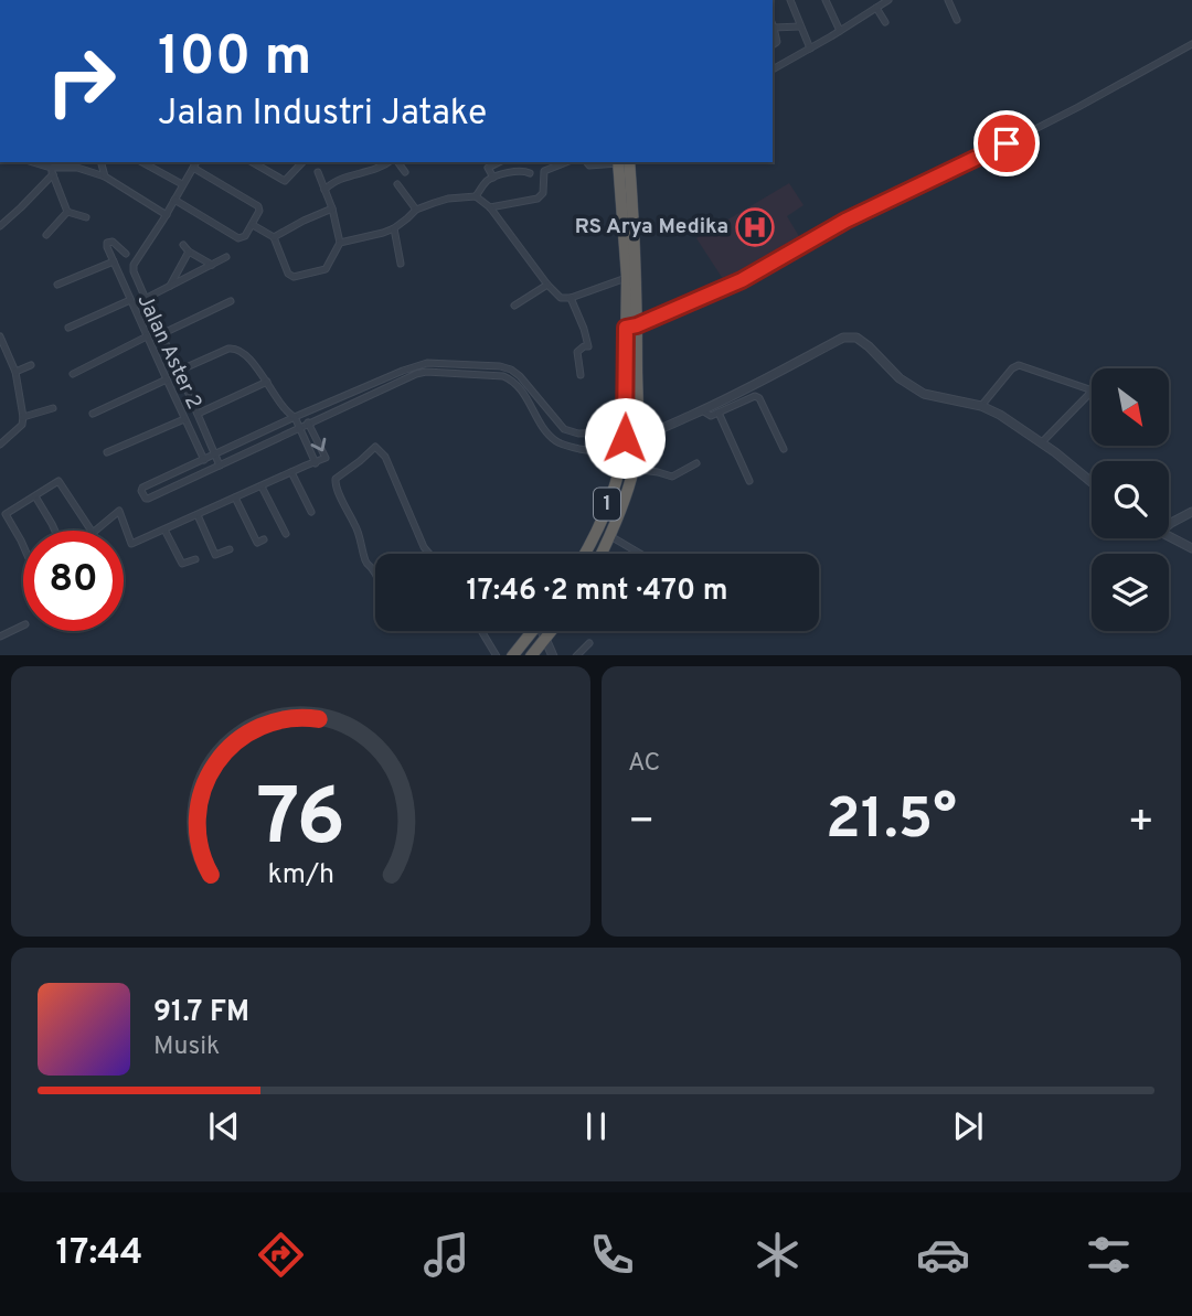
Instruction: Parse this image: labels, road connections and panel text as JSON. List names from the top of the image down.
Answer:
{
  "streets": {
    "highway": ["1"],
    "street": ["Jalan Aster 2"]
  },
  "places": {
    "hospital": ["RS Arya Medika"]
  },
  "north": "bottom right",
  "page": {
    "turn": ["100 m", "Jalan Industri Jatake"],
    "limit": "80",
    "trip": "17:46 · 2 mnt · 470 m",
    "tile": "AC",
    "heat": ["−", "21.5°", "+"],
    "song": ["91.7 FM", "Musik"],
    "tabs": "17:44",
    "gauge": ["76", "km/h"]
  }
}
